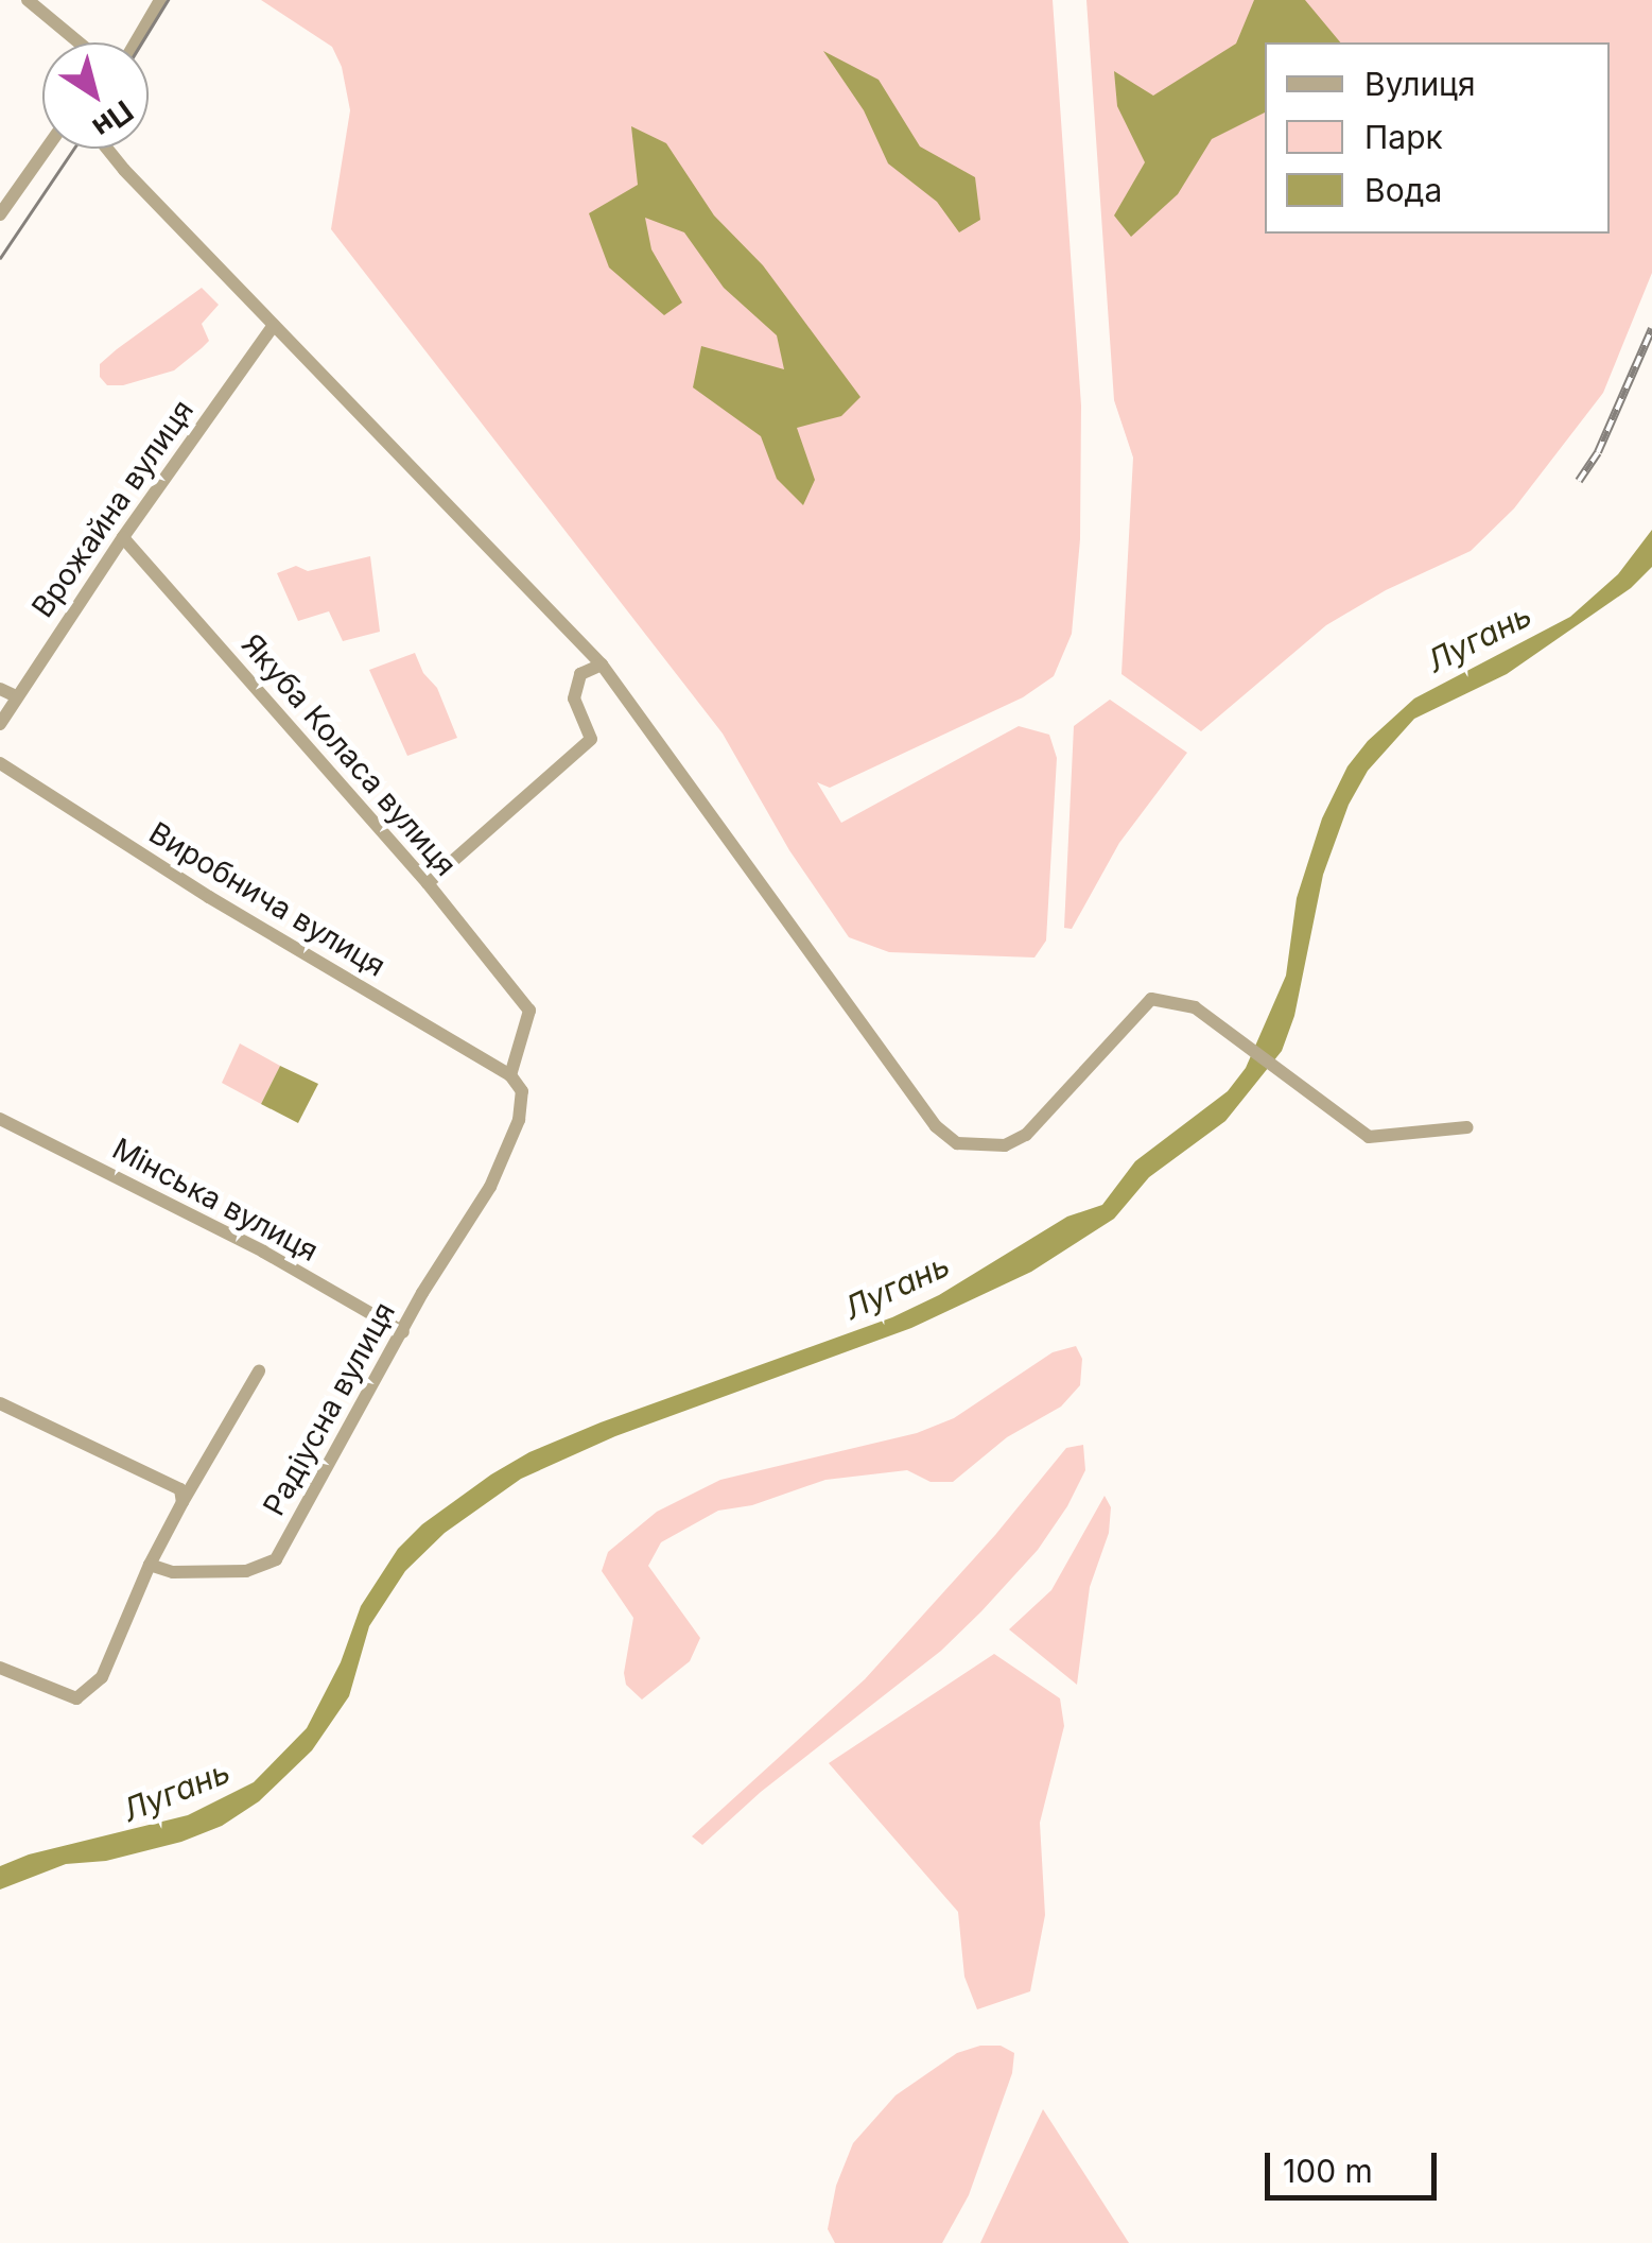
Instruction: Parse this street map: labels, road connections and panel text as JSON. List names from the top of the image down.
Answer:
{
  "streets": {
    "street": [
      "Врожайна вулиця",
      "Якуба Коласа вулиця",
      "Виробнича вулиця",
      "Мінська вулиця",
      "Радіусна вулиця"
    ]
  },
  "crossings": [
    ["Врожайна вулиця", "Якуба Коласа вулиця"],
    ["Якуба Коласа вулиця", "Радіусна вулиця"],
    ["Виробнича вулиця", "Радіусна вулиця"],
    ["Мінська вулиця", "Радіусна вулиця"]
  ],
  "water": ["Лугань"],
  "legend": ["Вулиця", "Парк", "Вода"],
  "scale_bar": "100 m",
  "north": "bottom right"
}
